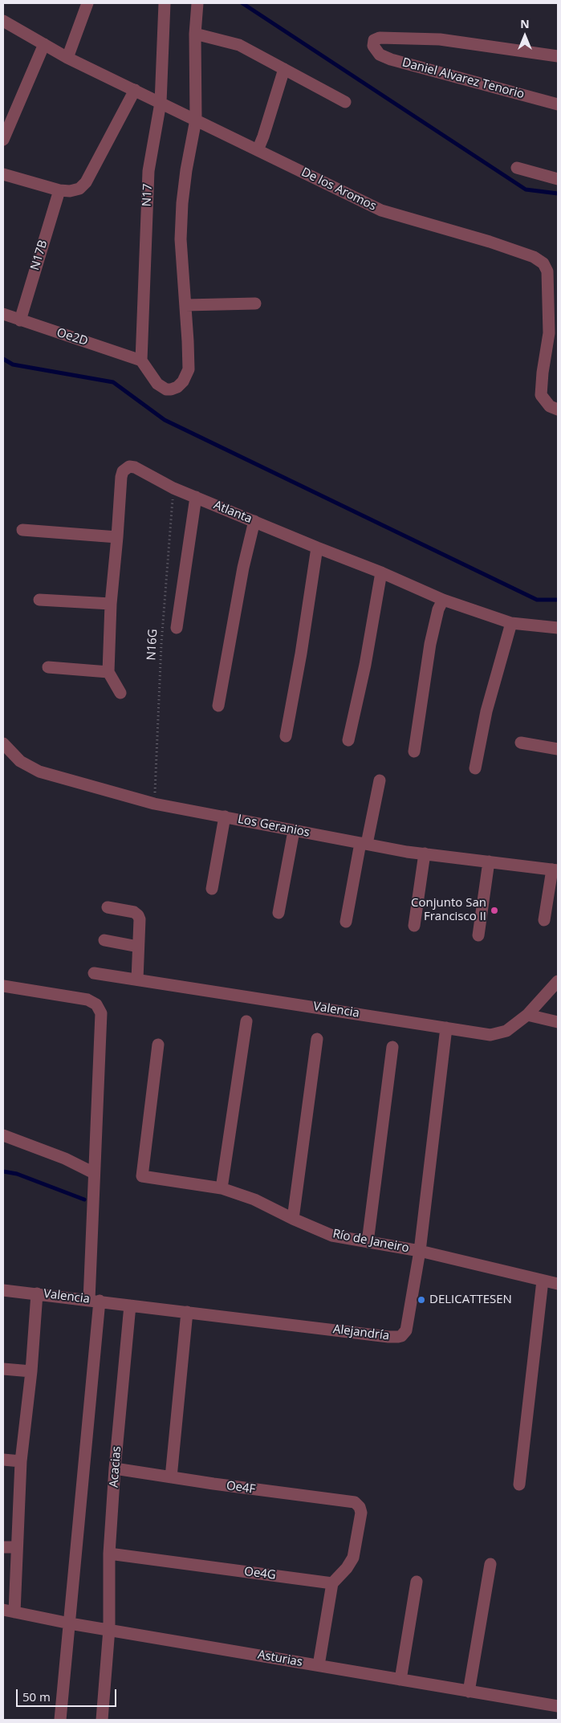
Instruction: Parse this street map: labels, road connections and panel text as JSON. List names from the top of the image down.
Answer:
{
  "streets": {
    "street": [
      "Daniel Alvarez Tenorio",
      "De los Aromos",
      "N17",
      "N17B",
      "Oe2D",
      "Atlanta",
      "Los Geranios",
      "Valencia",
      "Río de Janeiro",
      "Alejandría",
      "Acacias",
      "Oe4F",
      "Oe4G",
      "Asturias"
    ],
    "path": ["N16G"]
  },
  "crossings": [
    ["De los Aromos", "N17"],
    ["N17", "Oe2D"],
    ["N17B", "Oe2D"],
    ["Atlanta", "N16G"],
    ["N16G", "Los Geranios"],
    ["Valencia", "Alejandría"],
    ["Valencia", "Acacias"],
    ["Río de Janeiro", "Alejandría"],
    ["Alejandría", "Acacias"],
    ["Acacias", "Oe4F"],
    ["Acacias", "Oe4G"],
    ["Acacias", "Asturias"],
    ["Oe4F", "Oe4G"]
  ],
  "places": ["Conjunto San Francisco II", "DELICATTESEN"],
  "scale_bar": "50 m",
  "north": "top"
}
